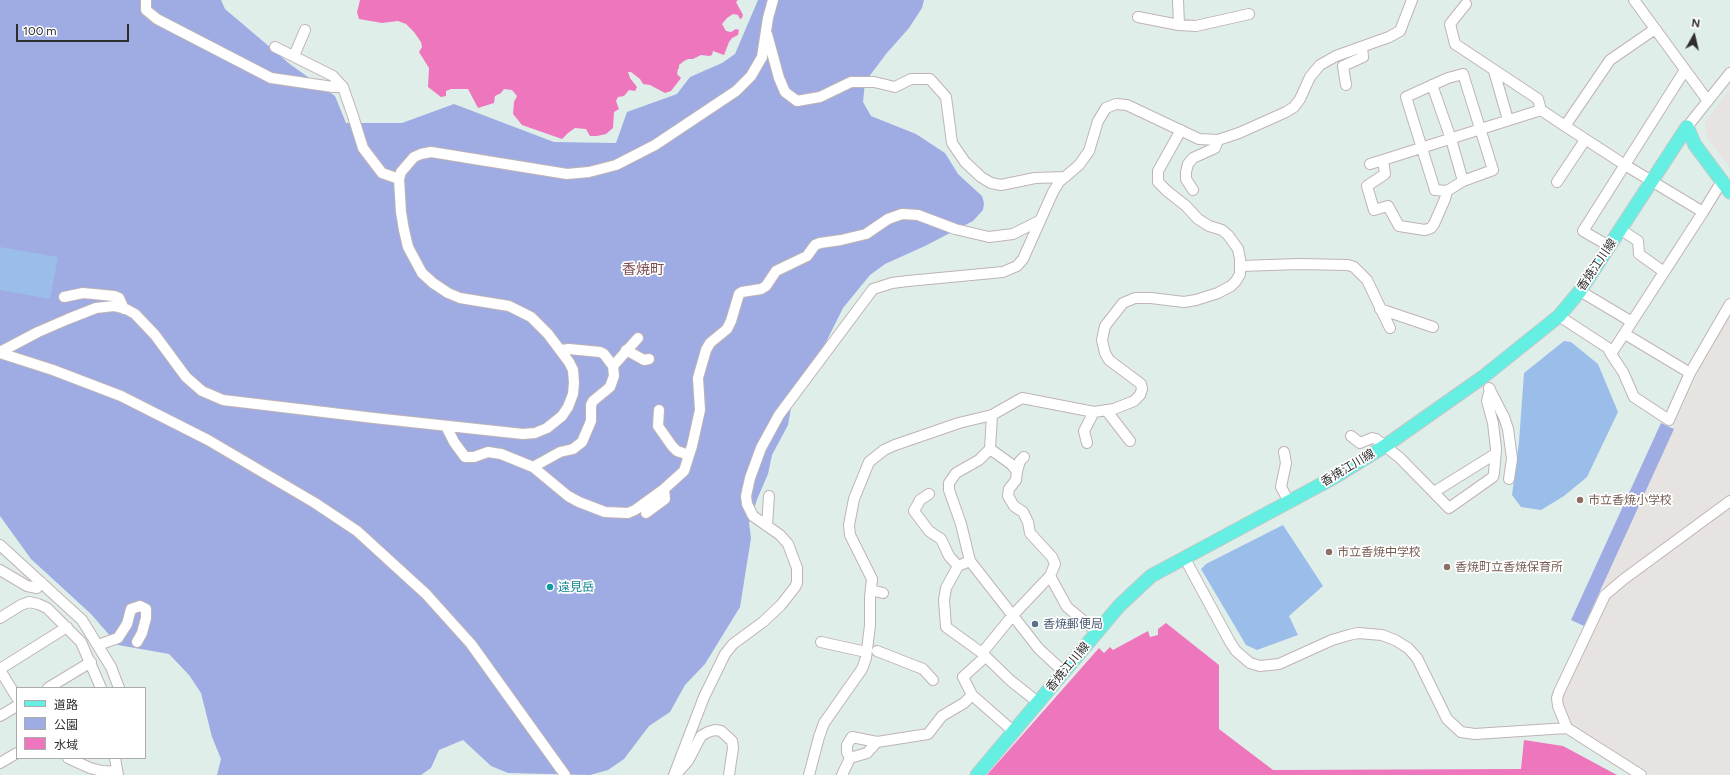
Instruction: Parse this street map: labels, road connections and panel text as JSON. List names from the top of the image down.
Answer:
{
  "streets": {
    "main road": ["香焼江川線"]
  },
  "districts": ["香焼町"],
  "places": [
    "市立香焼小学校",
    "市立香焼中学校",
    "香焼町立香焼保育所",
    "遠見岳",
    "香焼郵便局"
  ],
  "legend": ["道路", "公園", "水域"],
  "scale_bar": "100 m",
  "north": "top"
}
